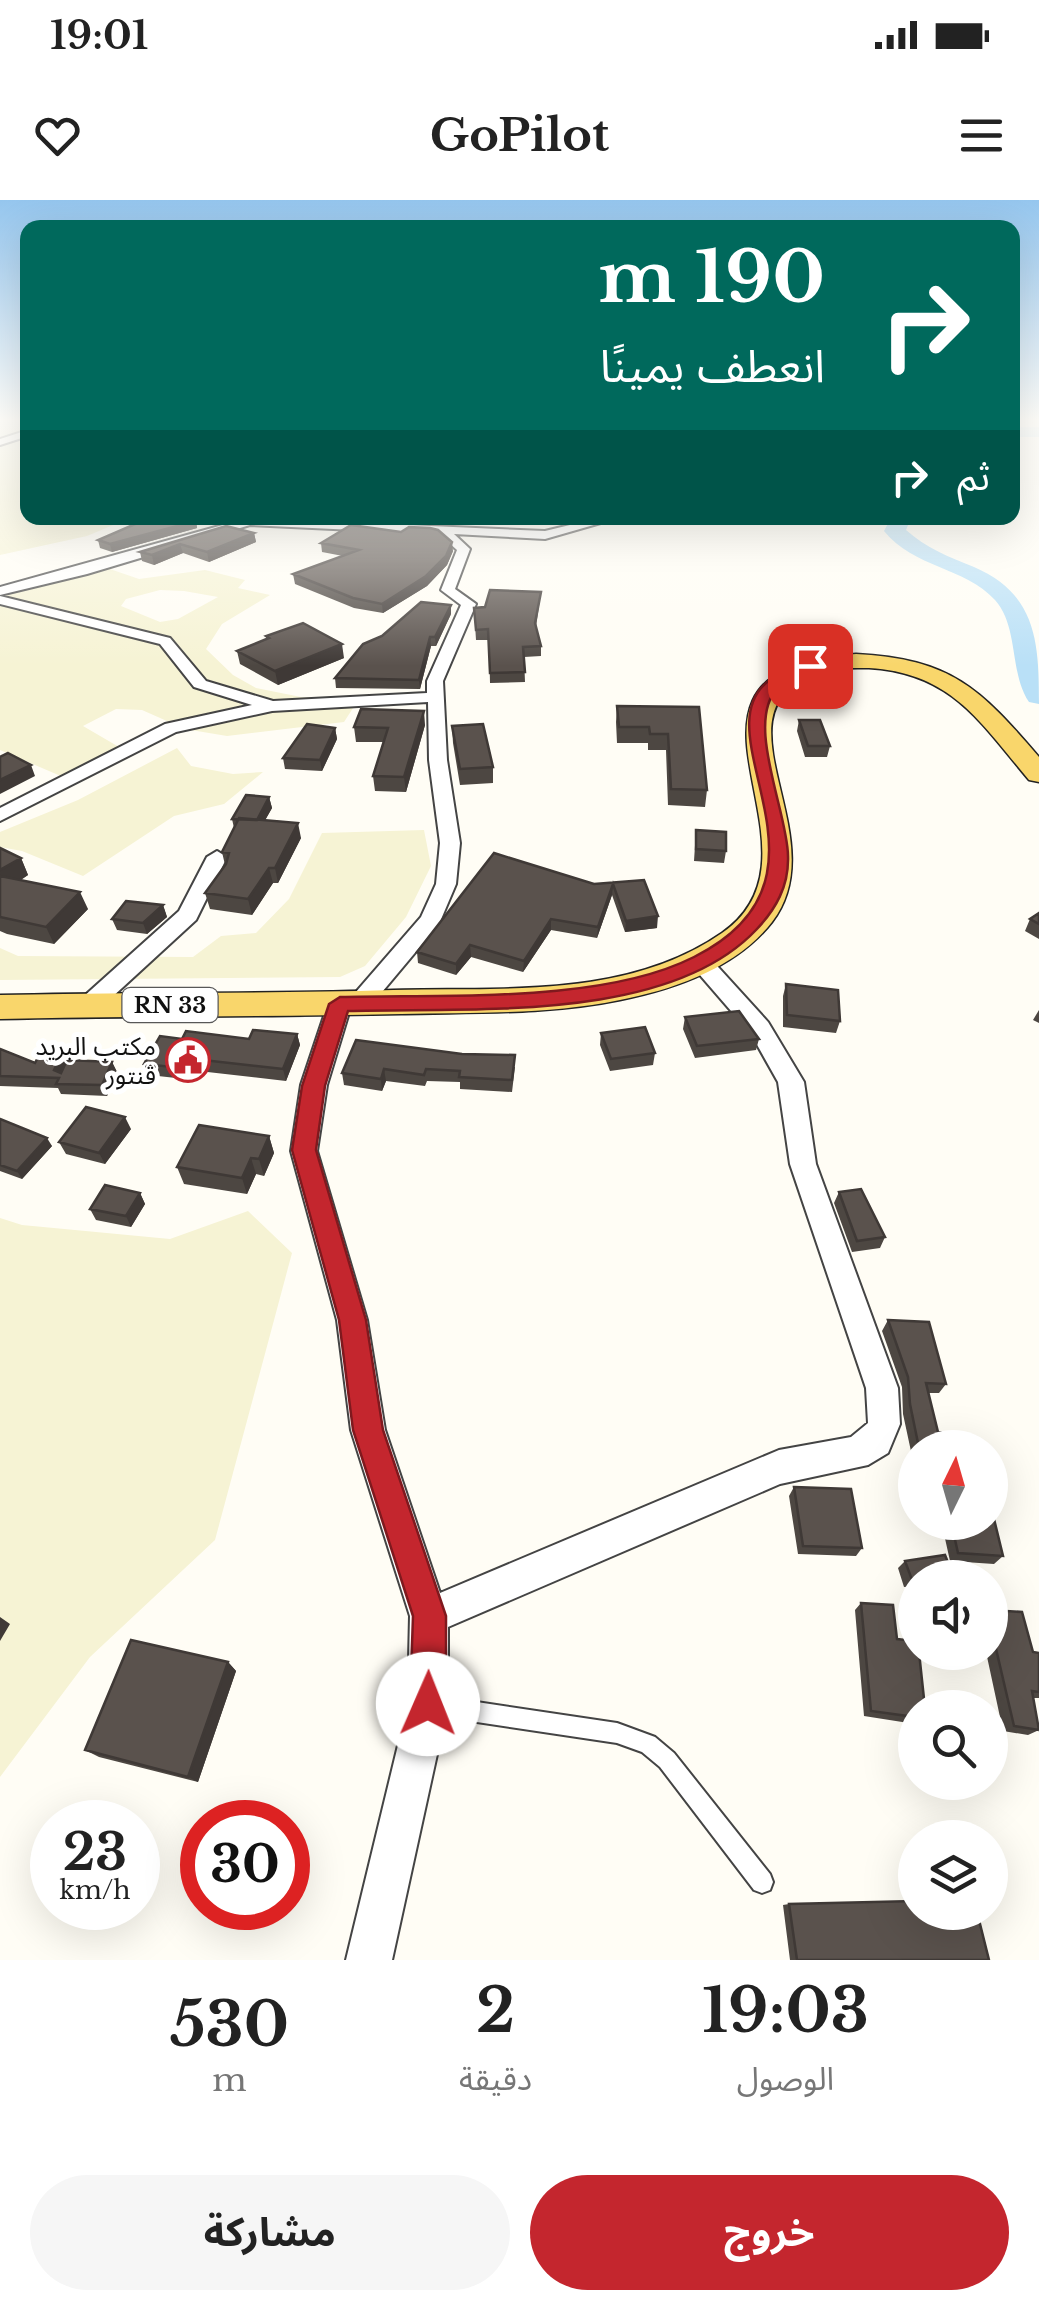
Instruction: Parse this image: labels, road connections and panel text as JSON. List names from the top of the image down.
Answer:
{
  "streets": {
    "main road": ["RN 33"]
  },
  "places": {
    "public building": ["مكتب البريد قنتور"]
  },
  "north": "top",
  "page": {
    "status": "19:01",
    "header": "GoPilot",
    "turn": ["190 m", "انعطف يمينًا"],
    "then": "ثم",
    "speed": "23 km/h",
    "limit": "30",
    "eta": [
      "19:03",
      "الوصول",
      "2",
      "دقيقة",
      "530",
      "m"
    ],
    "buttons": ["خروج", "مشاركة"]
  }
}
